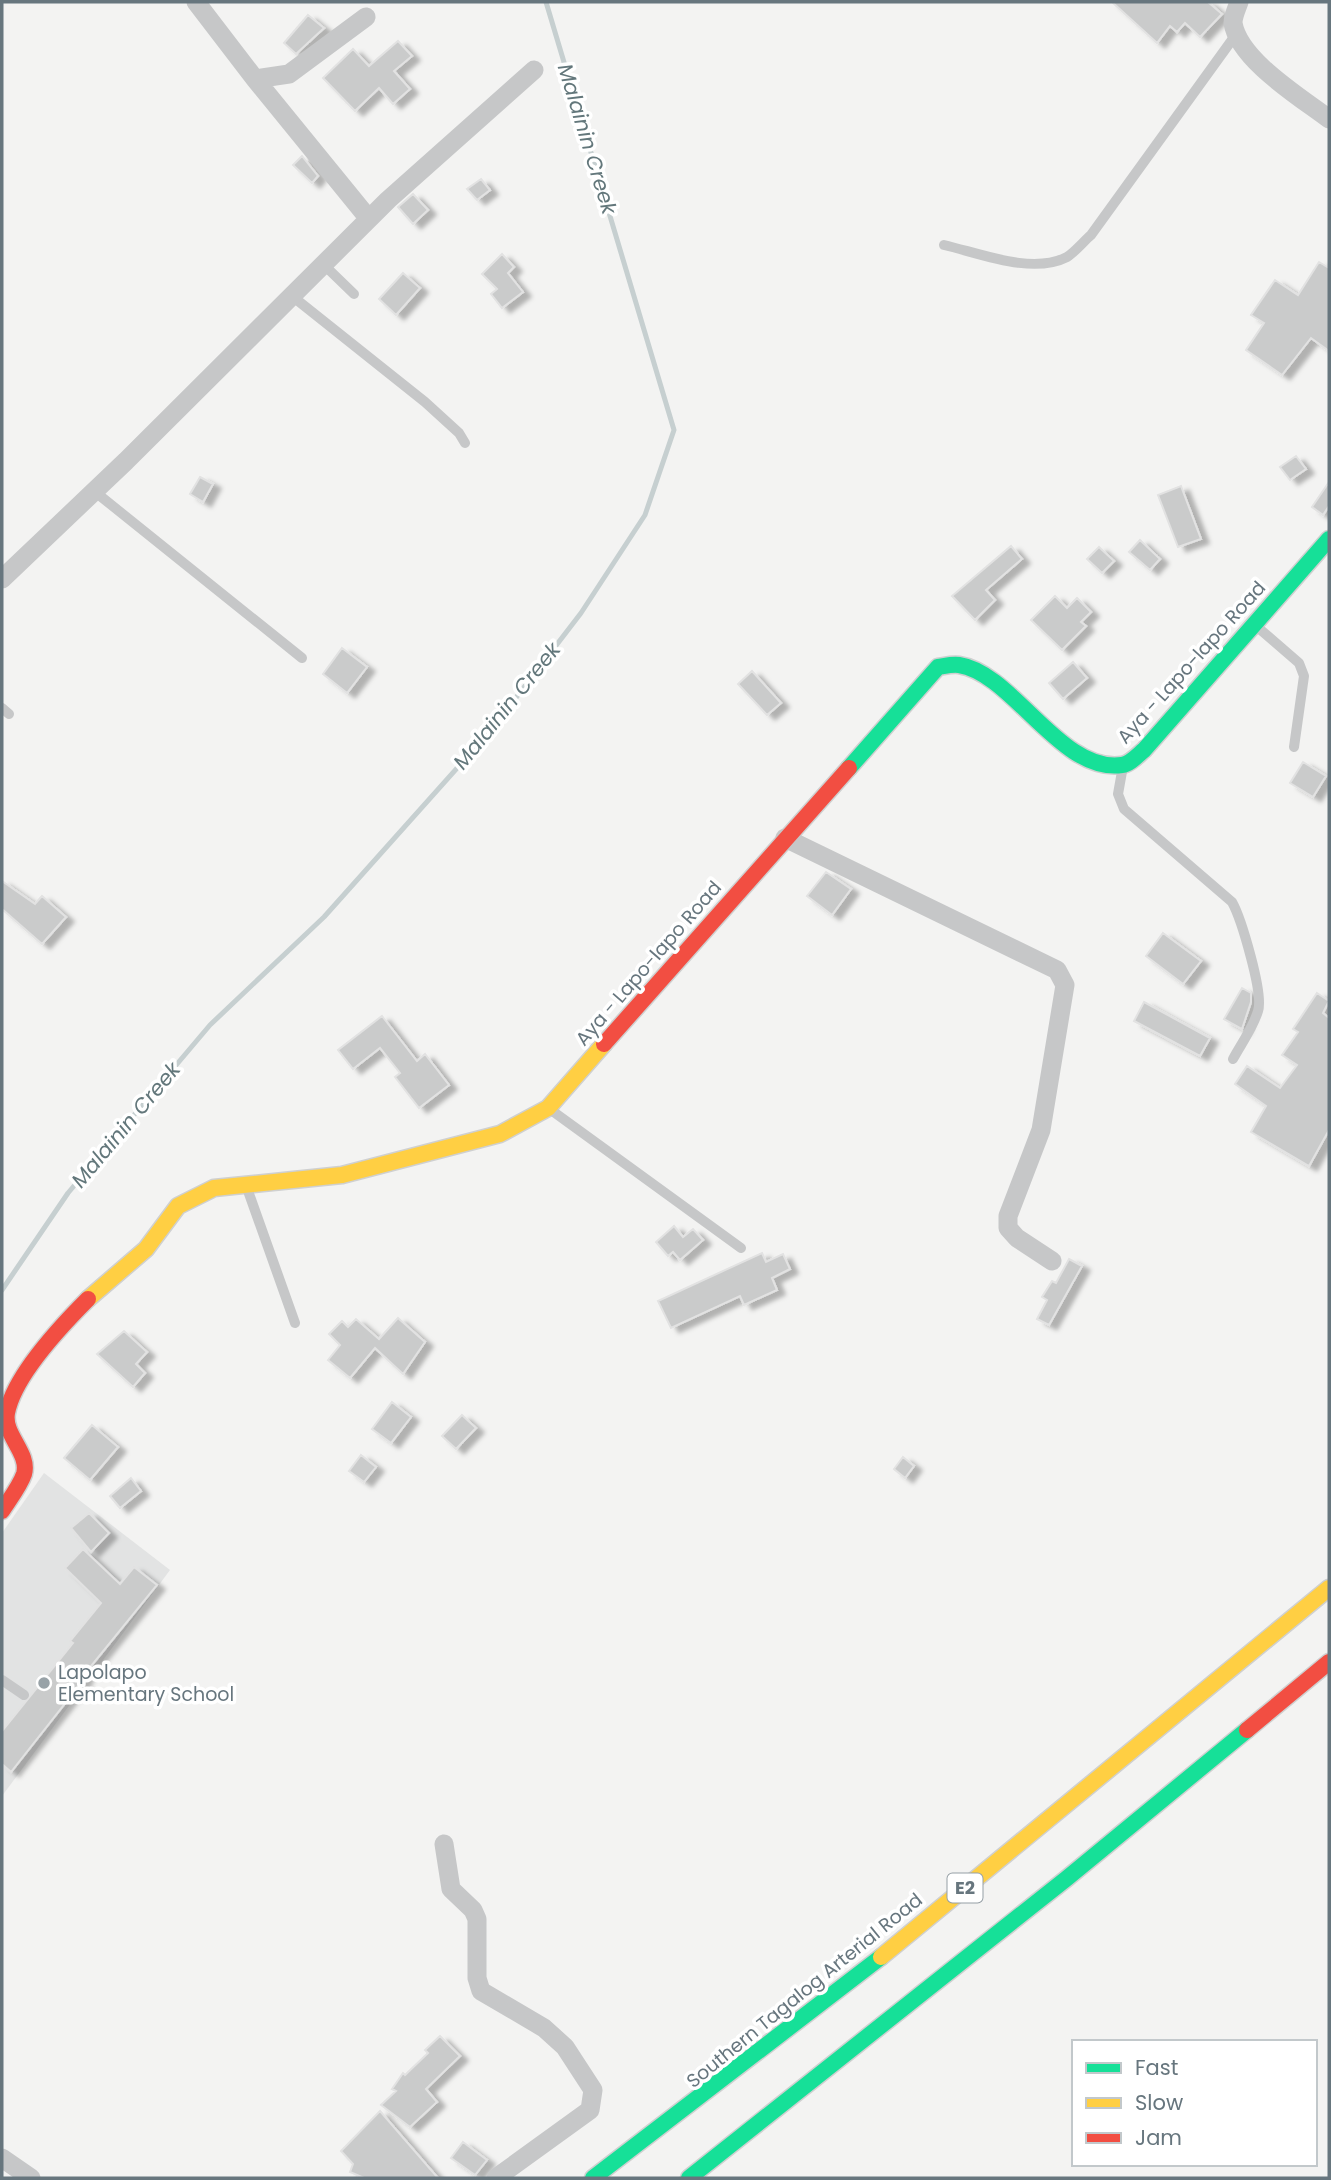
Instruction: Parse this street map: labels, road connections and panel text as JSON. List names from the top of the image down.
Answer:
{
  "streets": {
    "main road": ["Aya - Lapo-lapo Road", "E2", "Southern Tagalog Arterial Road"]
  },
  "water": ["Malainin Creek"],
  "places": ["Lapolapo Elementary School"],
  "legend": ["Fast", "Slow", "Jam"]
}
